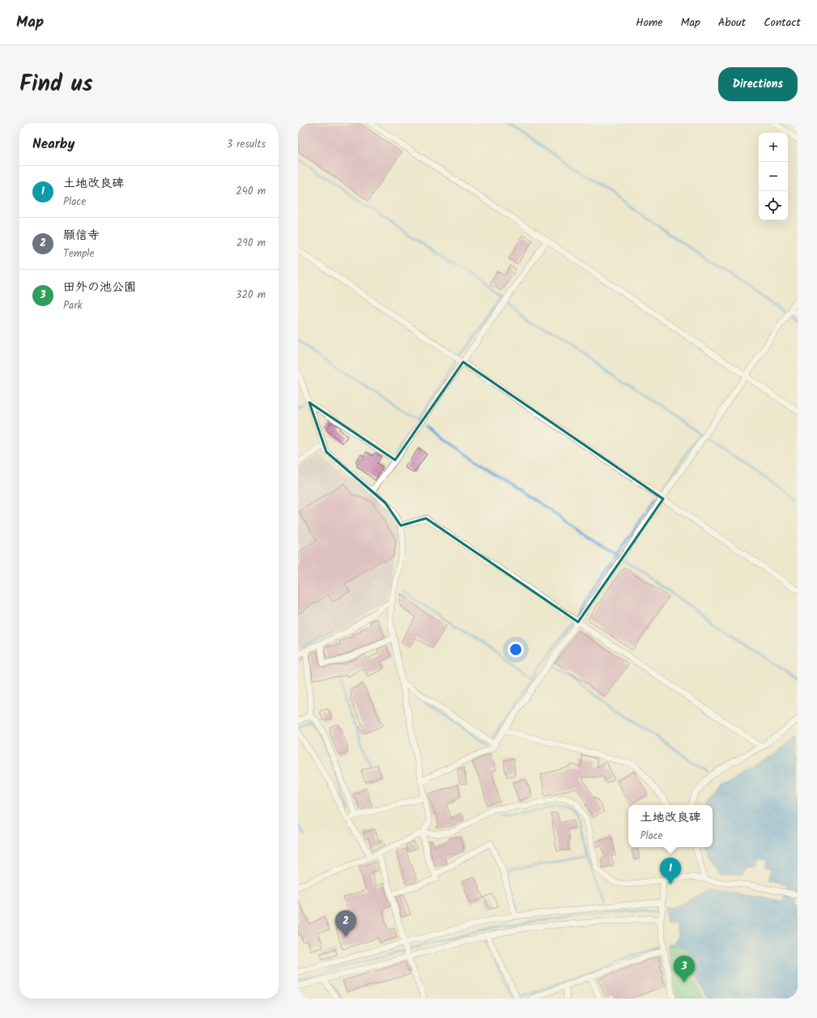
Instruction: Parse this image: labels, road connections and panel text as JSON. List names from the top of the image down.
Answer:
{
  "page": {
    "header": "Map",
    "nav": [
      "Home",
      "Map",
      "About",
      "Contact"
    ],
    "title": "Find us",
    "buttons": "Directions",
    "heading": ["Nearby", "3 results"],
    "map_buttons": ["+", "−"],
    "list": [
      {
        "mark": "1",
        "name": "土地改良碑",
        "note": "Place",
        "value": "240 m"
      },
      {
        "mark": "2",
        "name": "願信寺",
        "note": "Temple",
        "value": "290 m"
      },
      {
        "mark": "3",
        "name": "田外の池公園",
        "note": "Park",
        "value": "320 m"
      }
    ],
    "popup": ["土地改良碑", "Place"],
    "pins": ["1", "2", "3"]
  }
}
